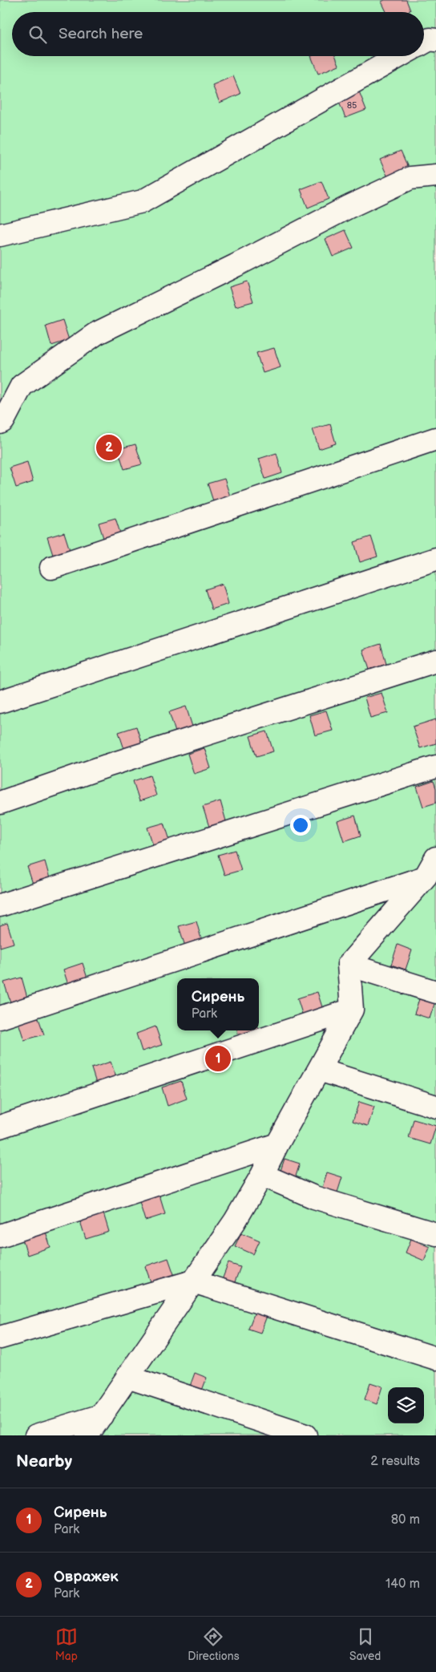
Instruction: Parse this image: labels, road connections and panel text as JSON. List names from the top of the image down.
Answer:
{
  "house_numbers": ["85"],
  "page": {
    "search": "Search here",
    "pins": ["2", "1"],
    "popup": ["Сирень", "Park"],
    "heading": ["Nearby", "2 results"],
    "list": [
      {
        "mark": "1",
        "name": "Сирень",
        "note": "Park",
        "value": "80 m"
      },
      {
        "mark": "2",
        "name": "Овражек",
        "note": "Park",
        "value": "140 m"
      }
    ],
    "nav": ["Map", "Directions", "Saved"]
  }
}
